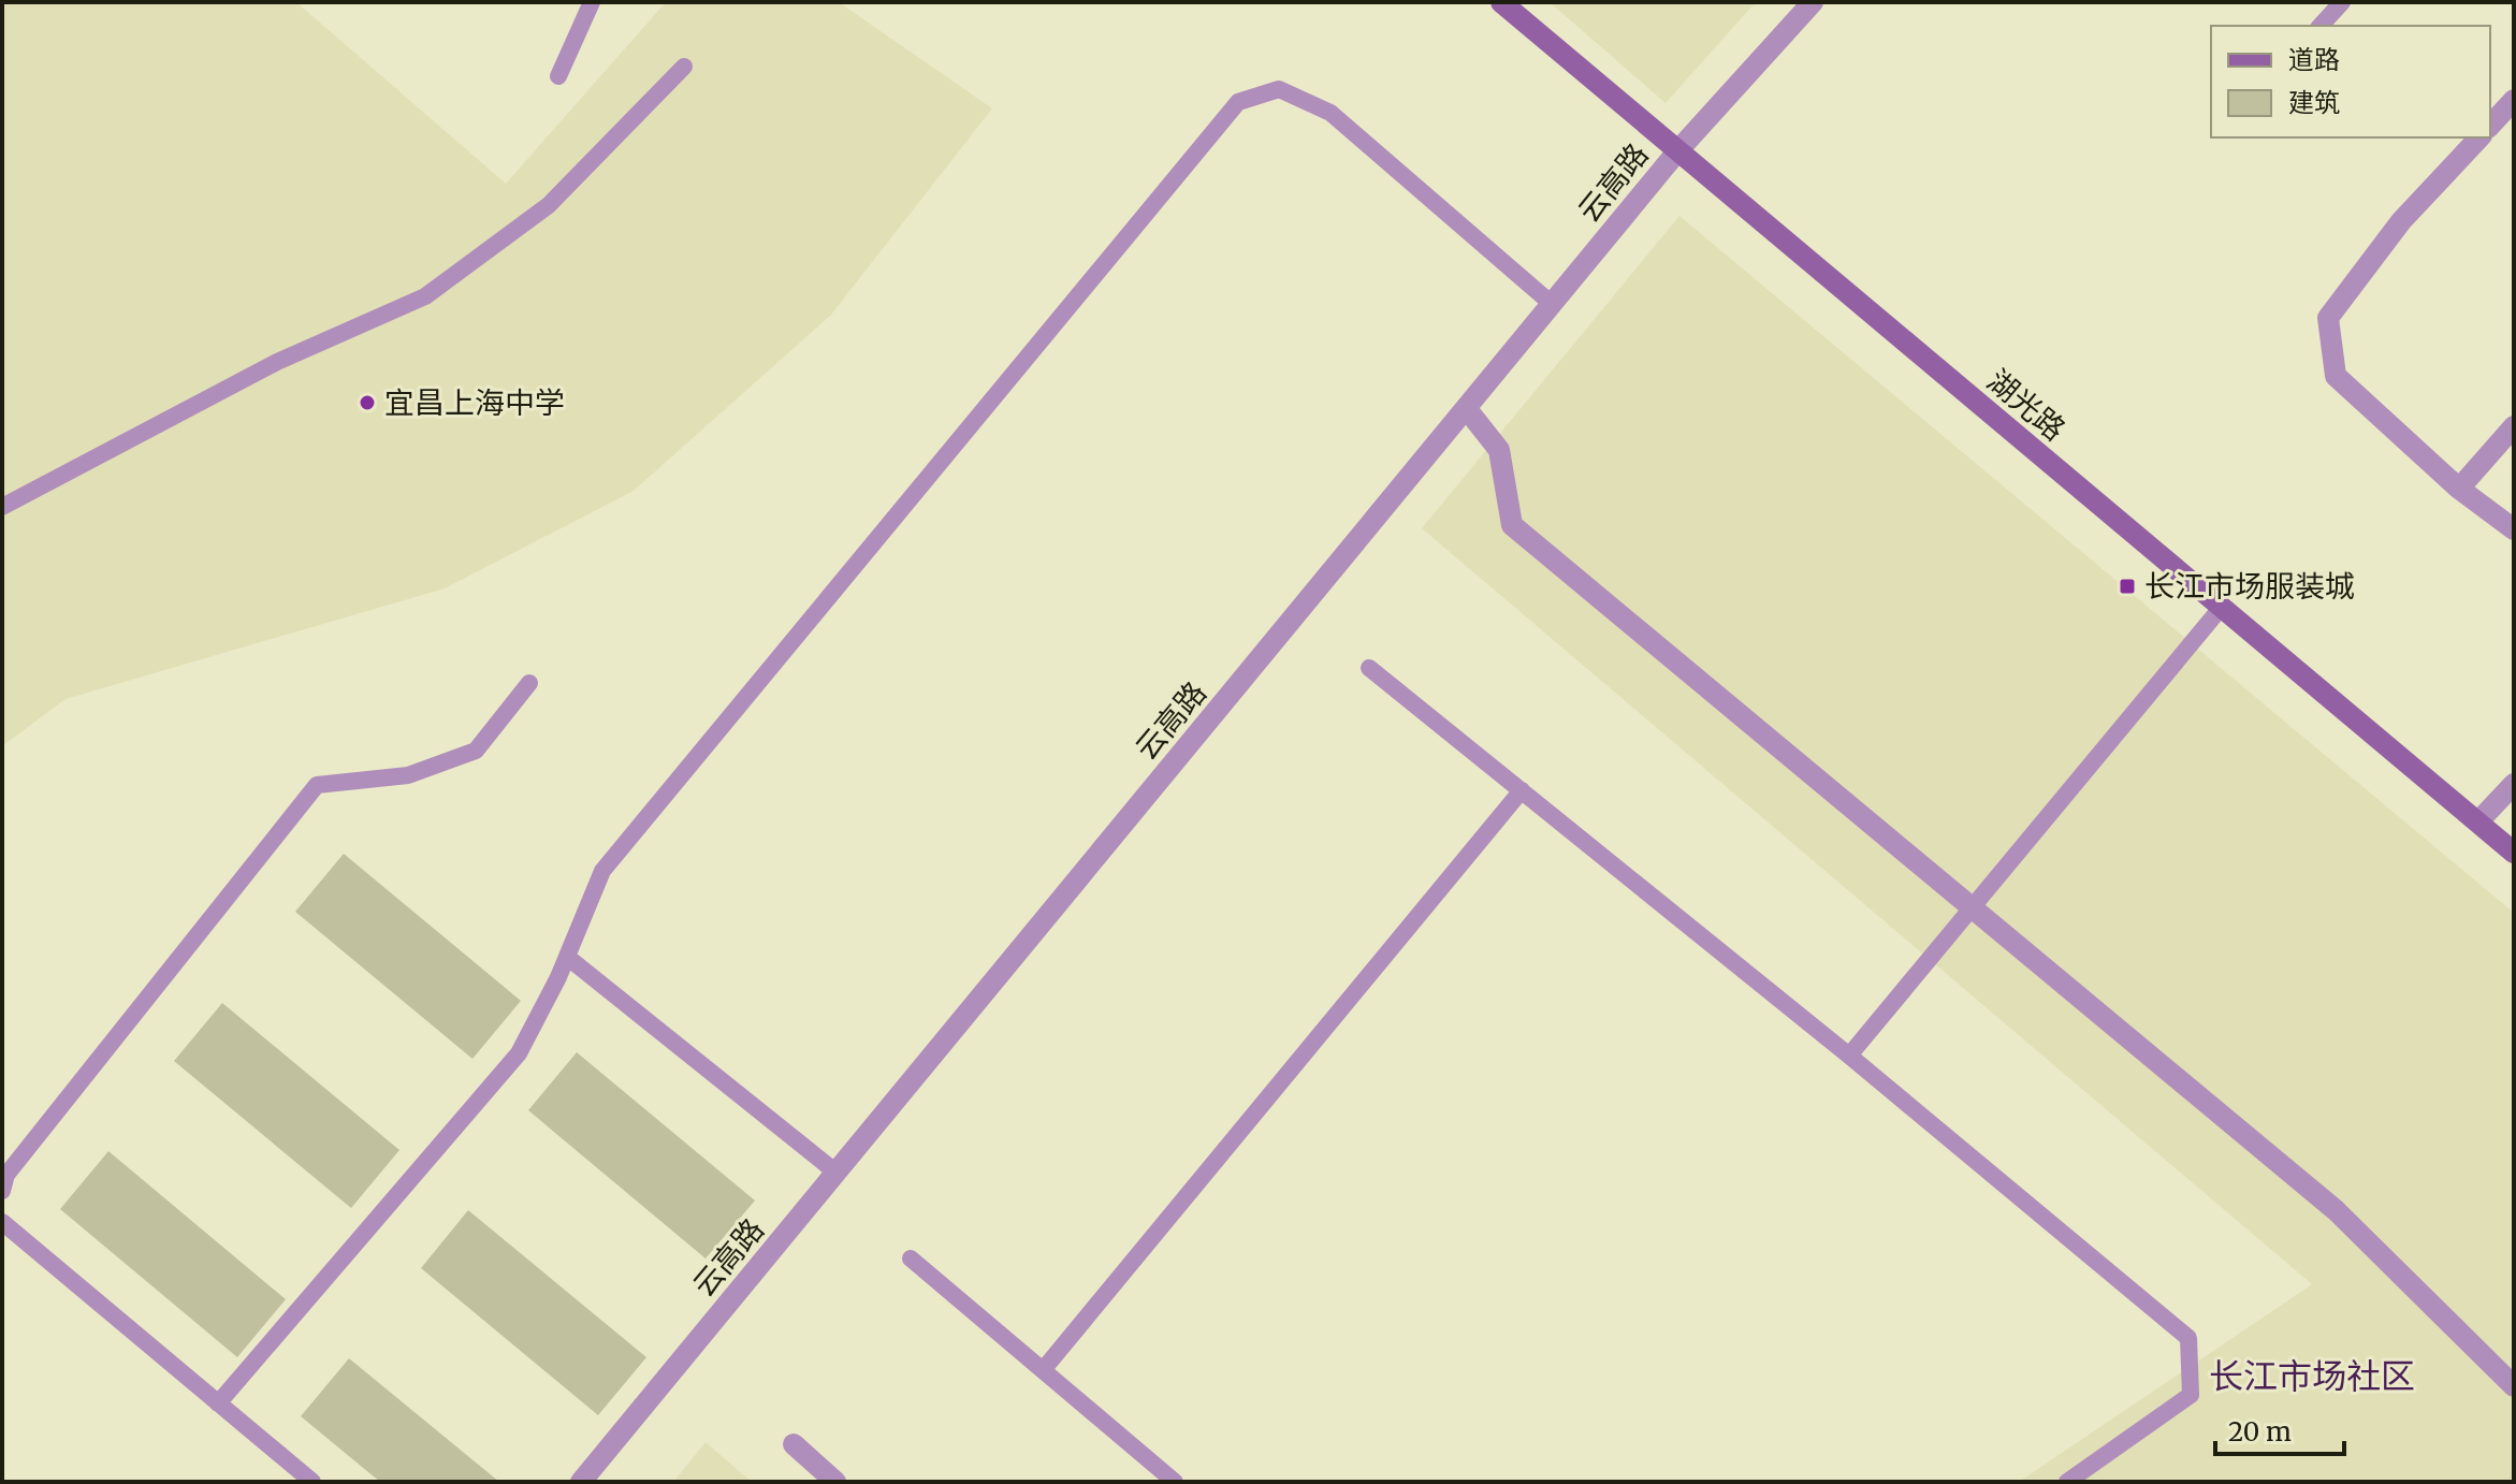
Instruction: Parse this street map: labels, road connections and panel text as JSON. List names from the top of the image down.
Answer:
{
  "streets": {
    "main road": ["湖光路"],
    "street": ["云高路"]
  },
  "crossings": [
    ["云高路", "湖光路"]
  ],
  "districts": ["长江市场社区"],
  "places": {
    "other": ["宜昌上海中学"],
    "transit": ["长江市场服装城"]
  },
  "legend": ["道路", "建筑"],
  "scale_bar": "20 m"
}
